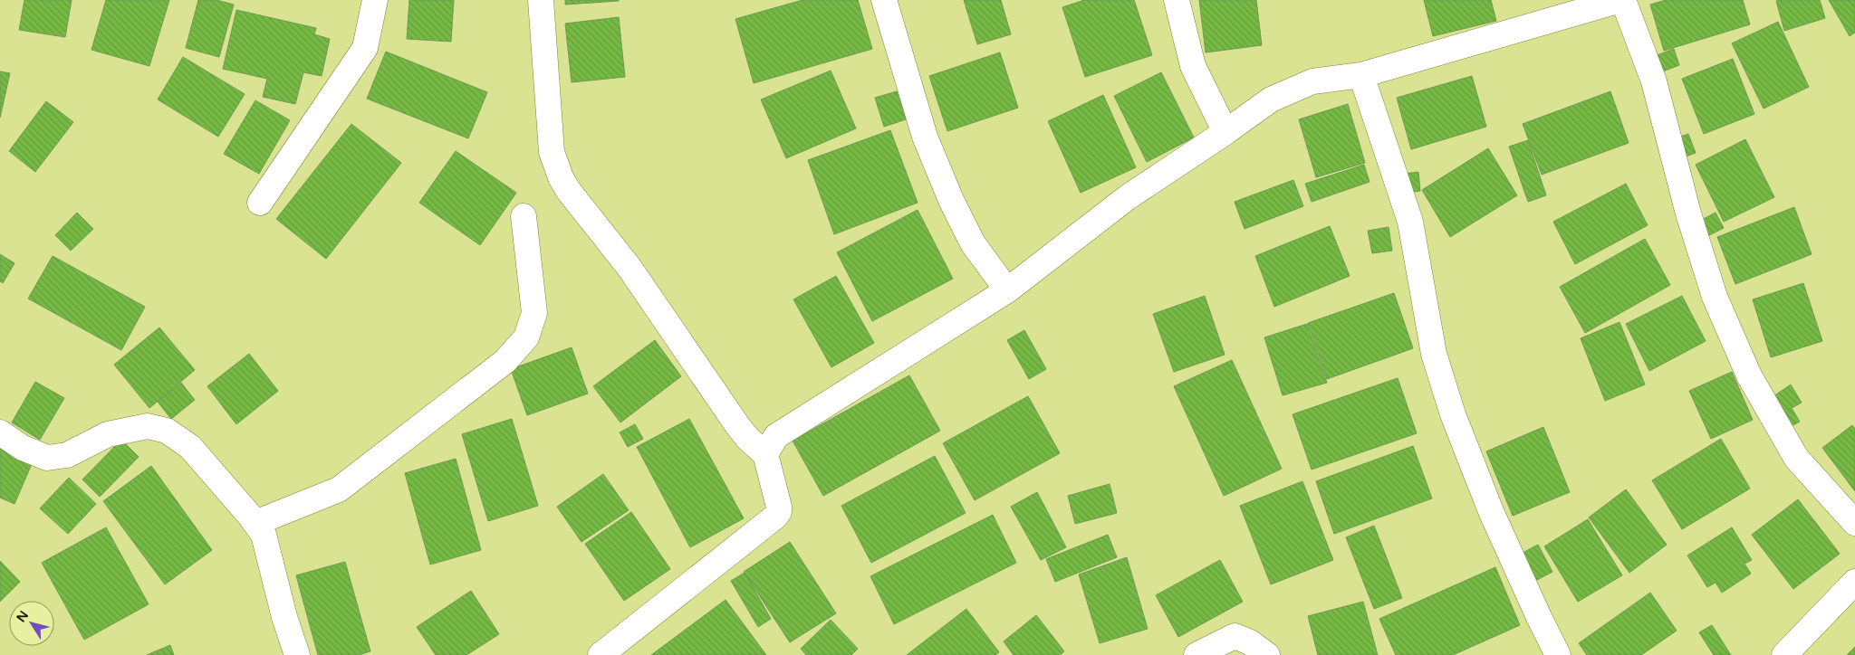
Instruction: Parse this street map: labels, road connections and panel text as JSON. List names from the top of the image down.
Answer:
{
  "north": "top left"
}
